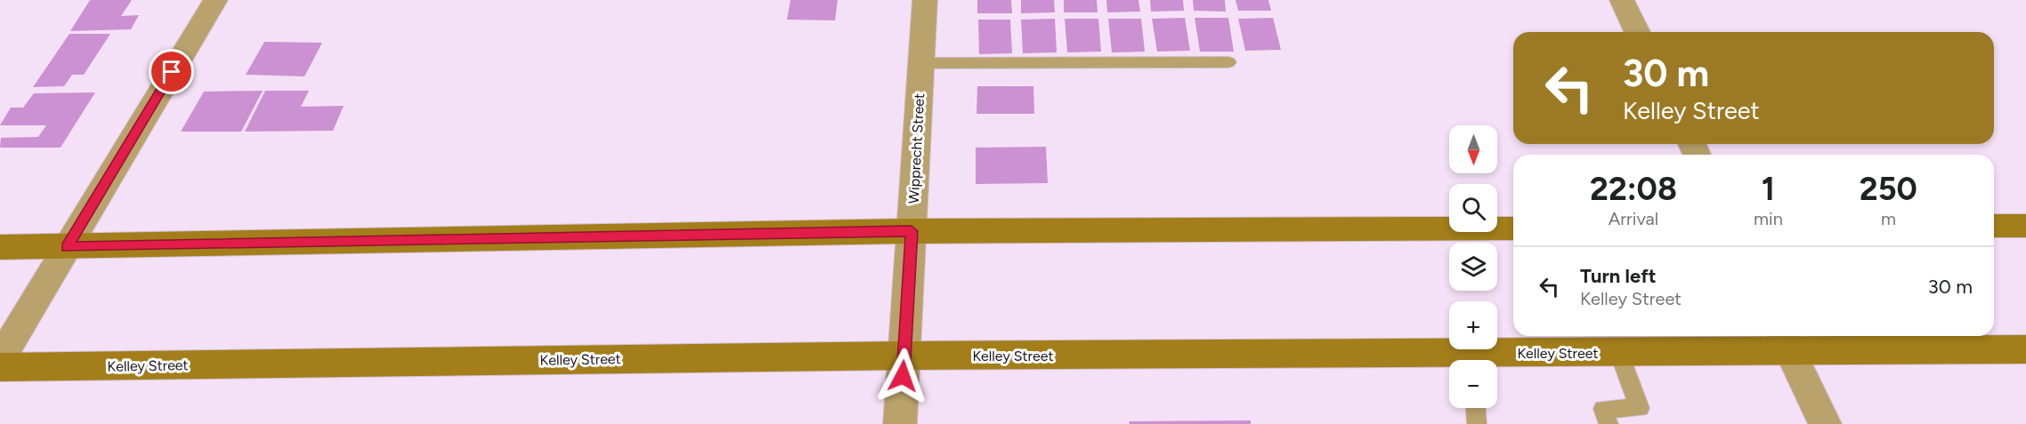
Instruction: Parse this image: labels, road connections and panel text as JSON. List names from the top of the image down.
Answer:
{
  "streets": {
    "main road": ["Kelley Street"],
    "street": ["Wipprecht Street"]
  },
  "crossings": [
    ["Wipprecht Street", "Kelley Street"]
  ],
  "north": "bottom",
  "page": {
    "turn": ["30 m", "Kelley Street"],
    "map_buttons": ["+", "−"],
    "eta": [
      "22:08",
      "Arrival",
      "1",
      "min",
      "250",
      "m"
    ],
    "list": [
      {
        "name": "Turn left",
        "note": "Kelley Street",
        "value": "30 m"
      }
    ]
  }
}
